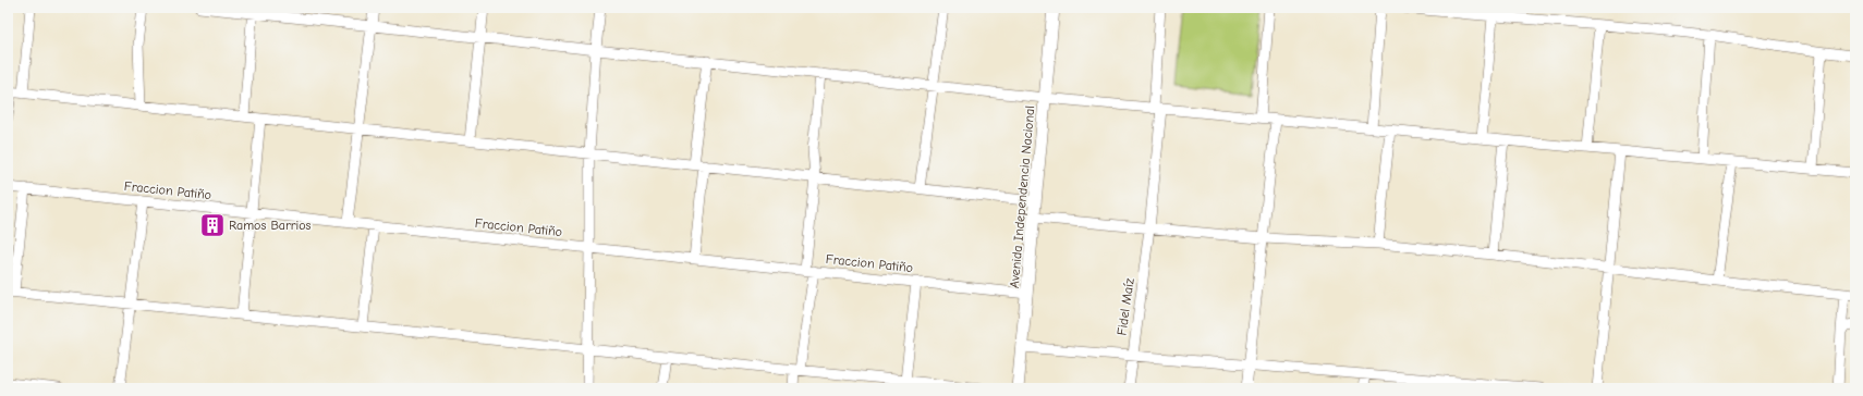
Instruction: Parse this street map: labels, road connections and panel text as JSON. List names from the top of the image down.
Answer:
{
  "streets": {
    "main road": ["Avenida Independencia Nacional"],
    "street": ["Fraccion Patiño", "Fidel Maíz"]
  },
  "crossings": [
    ["Fraccion Patiño", "Avenida Independencia Nacional"]
  ],
  "places": {
    "building": ["Ramos Barrios"]
  }
}
